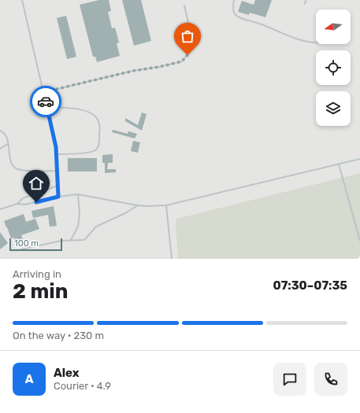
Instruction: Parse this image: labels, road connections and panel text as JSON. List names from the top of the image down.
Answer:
{
  "scale_bar": "100 m",
  "north": "left",
  "page": {
    "scale": "100 m",
    "heading": ["2 min", "Arriving in", "07:30–07:35"],
    "panel": ["Alex", "Courier · 4.9"],
    "bar": "On the way · 230 m",
    "round": "A"
  }
}
